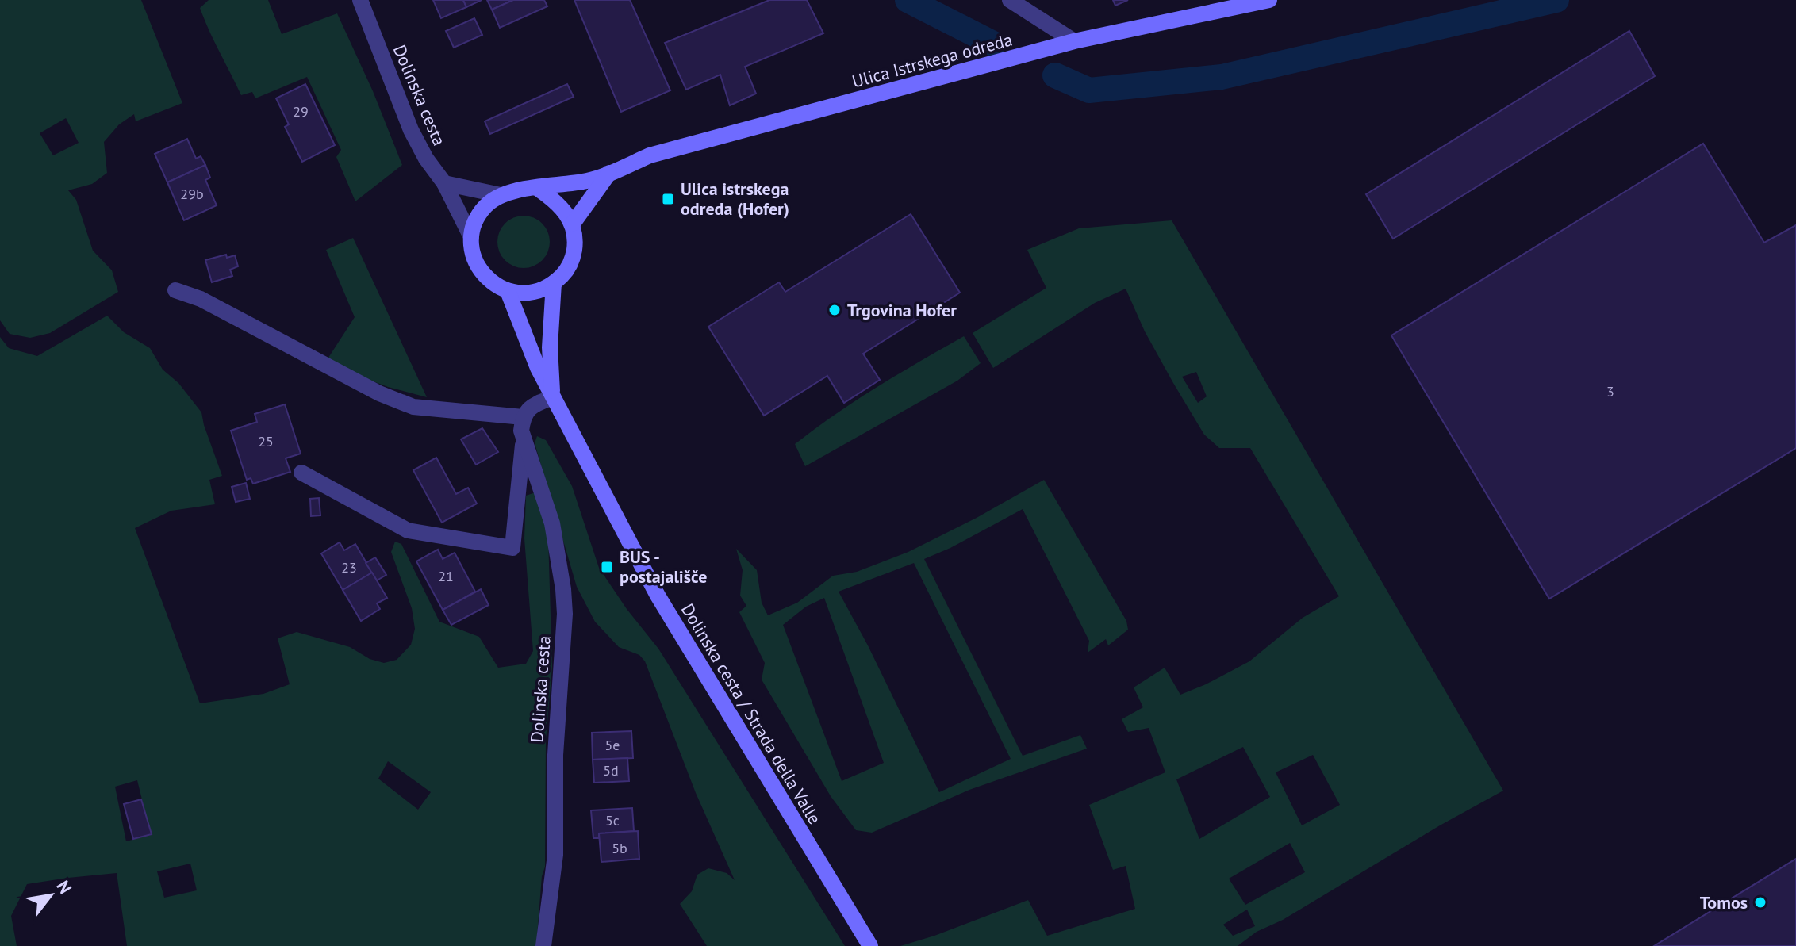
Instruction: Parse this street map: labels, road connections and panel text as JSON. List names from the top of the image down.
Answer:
{
  "streets": {
    "street": ["Ulica Istrskega odreda", "Dolinska cesta", "Dolinska cesta / Strada della Valle"]
  },
  "places": {
    "transit": ["Ulica istrskega odreda (Hofer)", "BUS - postajališče"],
    "other": ["Trgovina Hofer", "Tomos"]
  },
  "house_numbers": [
    "29",
    "29b",
    "3",
    "25",
    "23",
    "21",
    "5e",
    "5d",
    "5c",
    "5b"
  ],
  "north": "top right"
}
